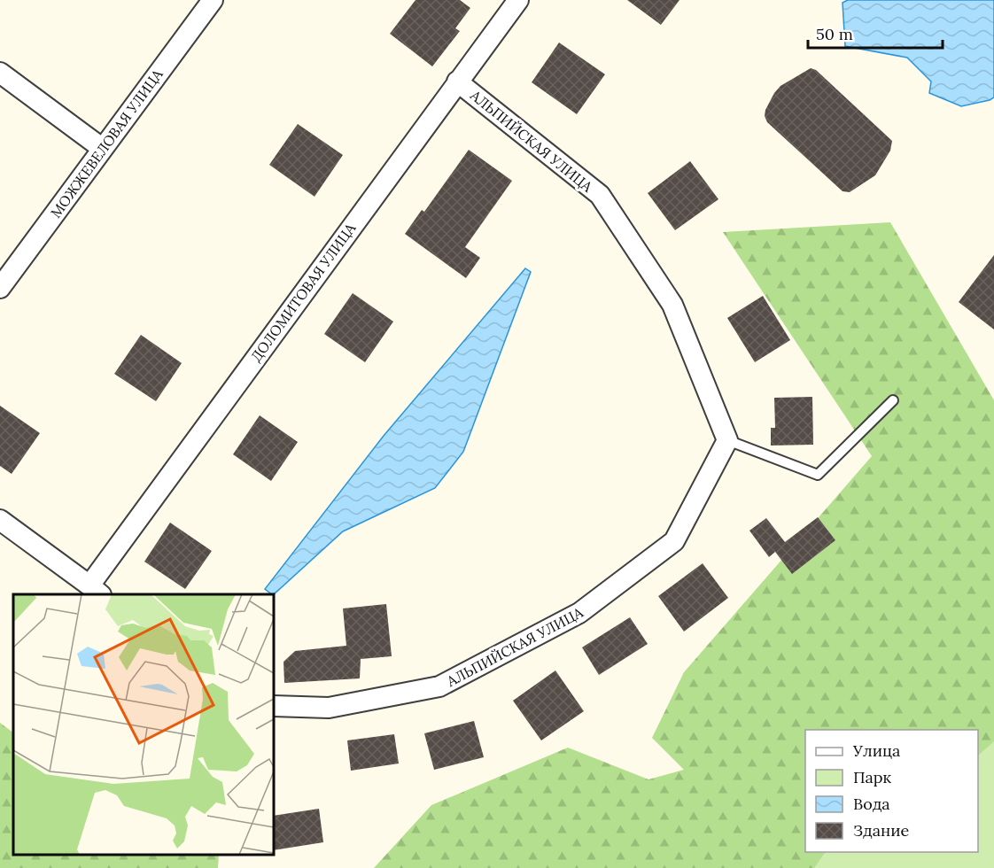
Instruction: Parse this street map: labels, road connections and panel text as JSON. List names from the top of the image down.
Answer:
{
  "streets": {
    "street": ["АЛЬПИЙСКАЯ УЛИЦА", "МОЖЖЕВЕЛОВАЯ УЛИЦА", "ДОЛОМИТОВАЯ УЛИЦА"]
  },
  "crossings": [
    ["АЛЬПИЙСКАЯ УЛИЦА", "ДОЛОМИТОВАЯ УЛИЦА"]
  ],
  "legend": [
    "Улица",
    "Парк",
    "Вода",
    "Здание"
  ],
  "scale_bar": "50 m"
}
